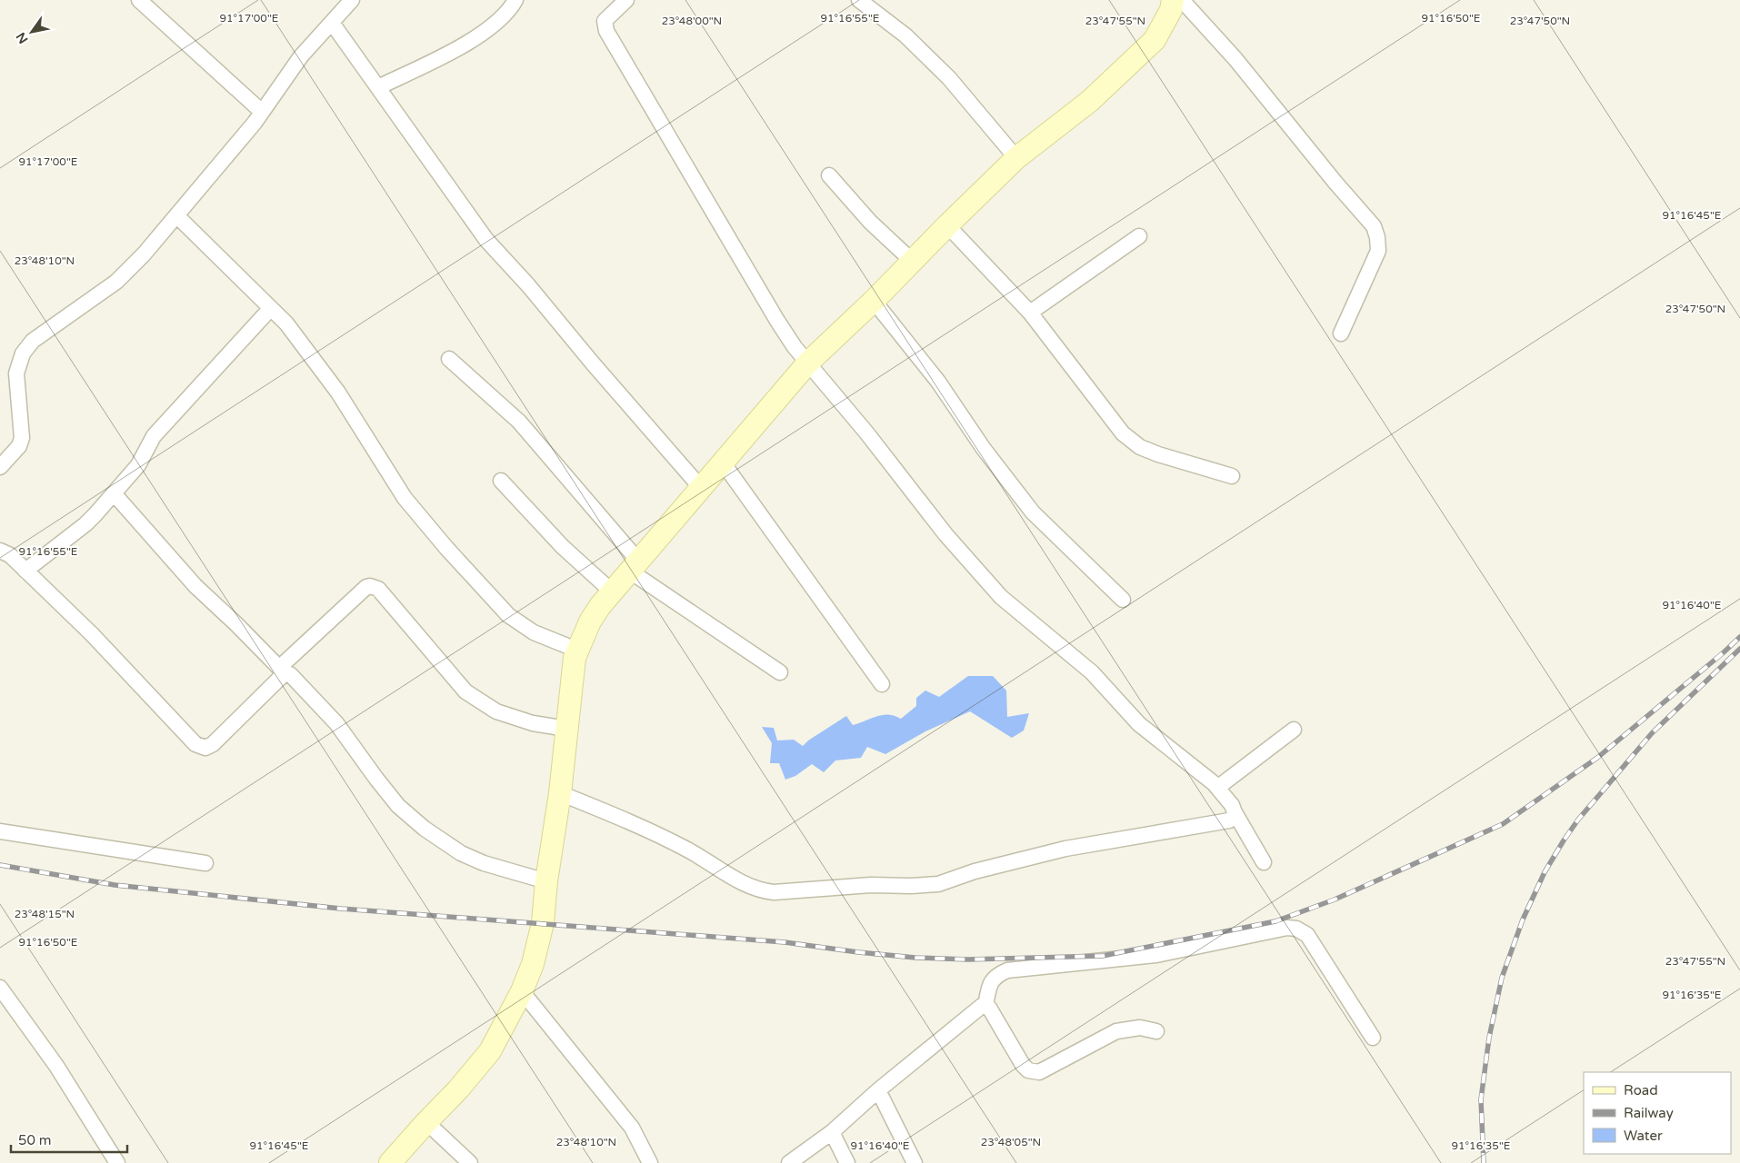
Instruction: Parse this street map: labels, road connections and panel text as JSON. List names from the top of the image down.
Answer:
{
  "legend": ["Road", "Railway", "Water"],
  "scale_bar": "50 m",
  "north": "bottom left",
  "coordinates": [
    "91°17'00\"E",
    "91°16'55\"E",
    "91°16'50\"E",
    "23°48'00\"N",
    "23°47'55\"N",
    "23°47'50\"N",
    "91°16'45\"E",
    "23°48'10\"N",
    "91°16'40\"E",
    "23°48'15\"N",
    "91°16'35\"E",
    "23°48'05\"N"
  ]
}
